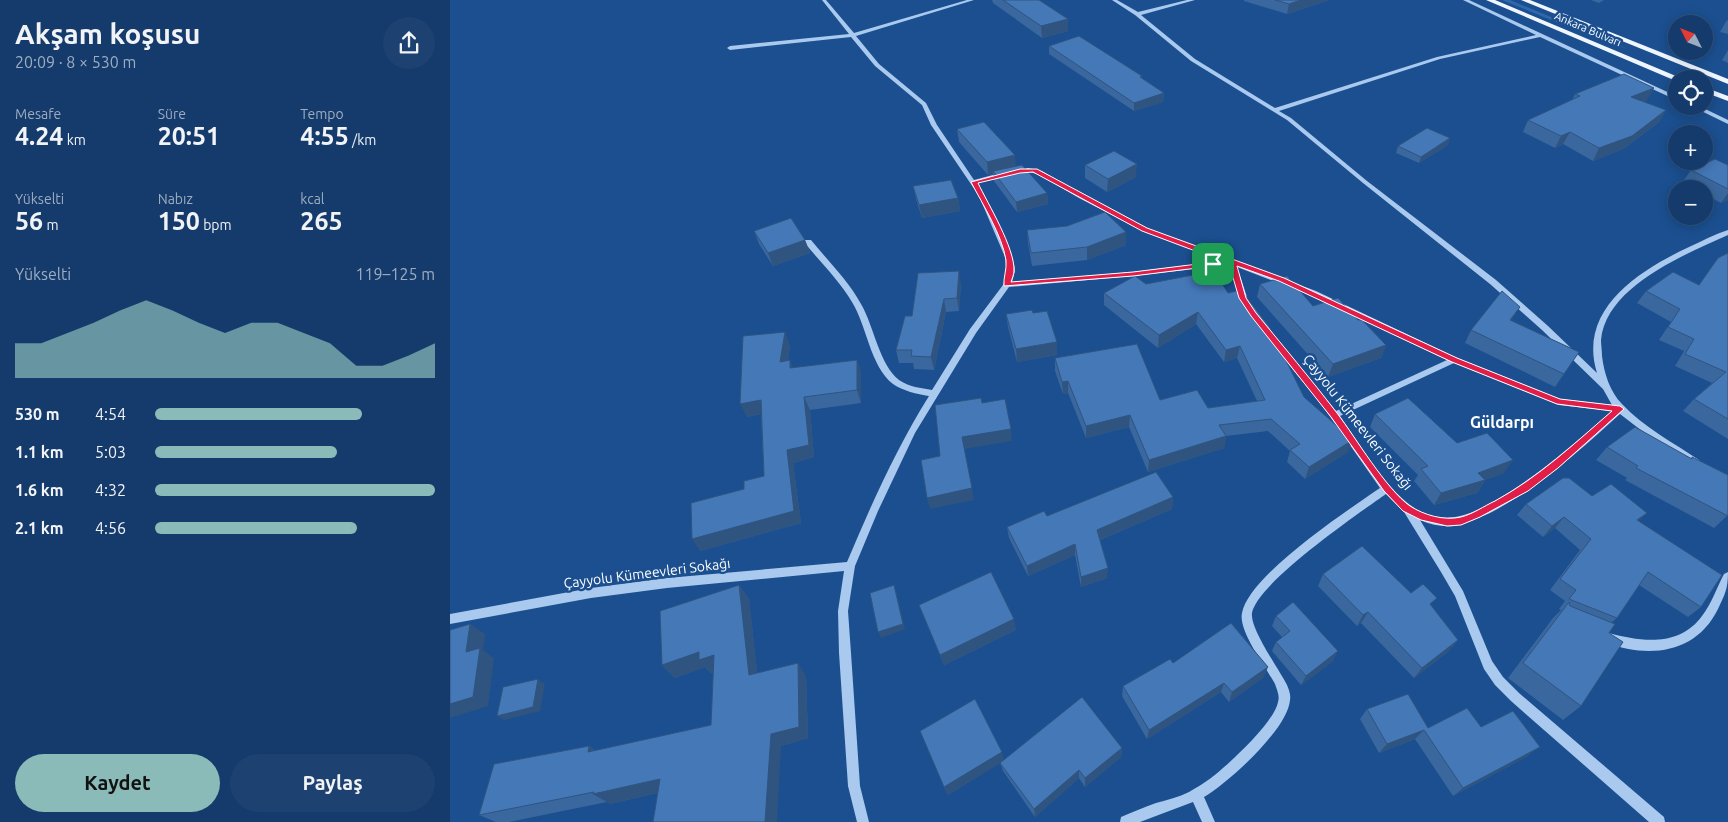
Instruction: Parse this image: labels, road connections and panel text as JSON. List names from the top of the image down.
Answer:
{
  "streets": {
    "main road": ["Ankara Bulvarı"],
    "street": ["Çayyolu Kümeevleri Sokağı"]
  },
  "districts": ["Güldarpı"],
  "north": "top left",
  "page": {
    "heading": ["Akşam koşusu", "20:09 · 8 × 530 m"],
    "map_buttons": ["+", "−"],
    "stats": [
      ["Mesafe", "4.24 km"],
      ["Süre", "20:51"],
      ["Tempo", "4:55 /km"],
      ["Yükselti", "56 m"],
      ["Nabız", "150 bpm"],
      ["kcal", "265"]
    ],
    "chart": ["Yükselti", "119–125 m"],
    "list": [
      {
        "name": "530 m",
        "note": "4:54"
      },
      {
        "name": "1.1 km",
        "note": "5:03"
      },
      {
        "name": "1.6 km",
        "note": "4:32"
      },
      {
        "name": "2.1 km",
        "note": "4:56"
      }
    ],
    "buttons": ["Kaydet", "Paylaş"]
  }
}
